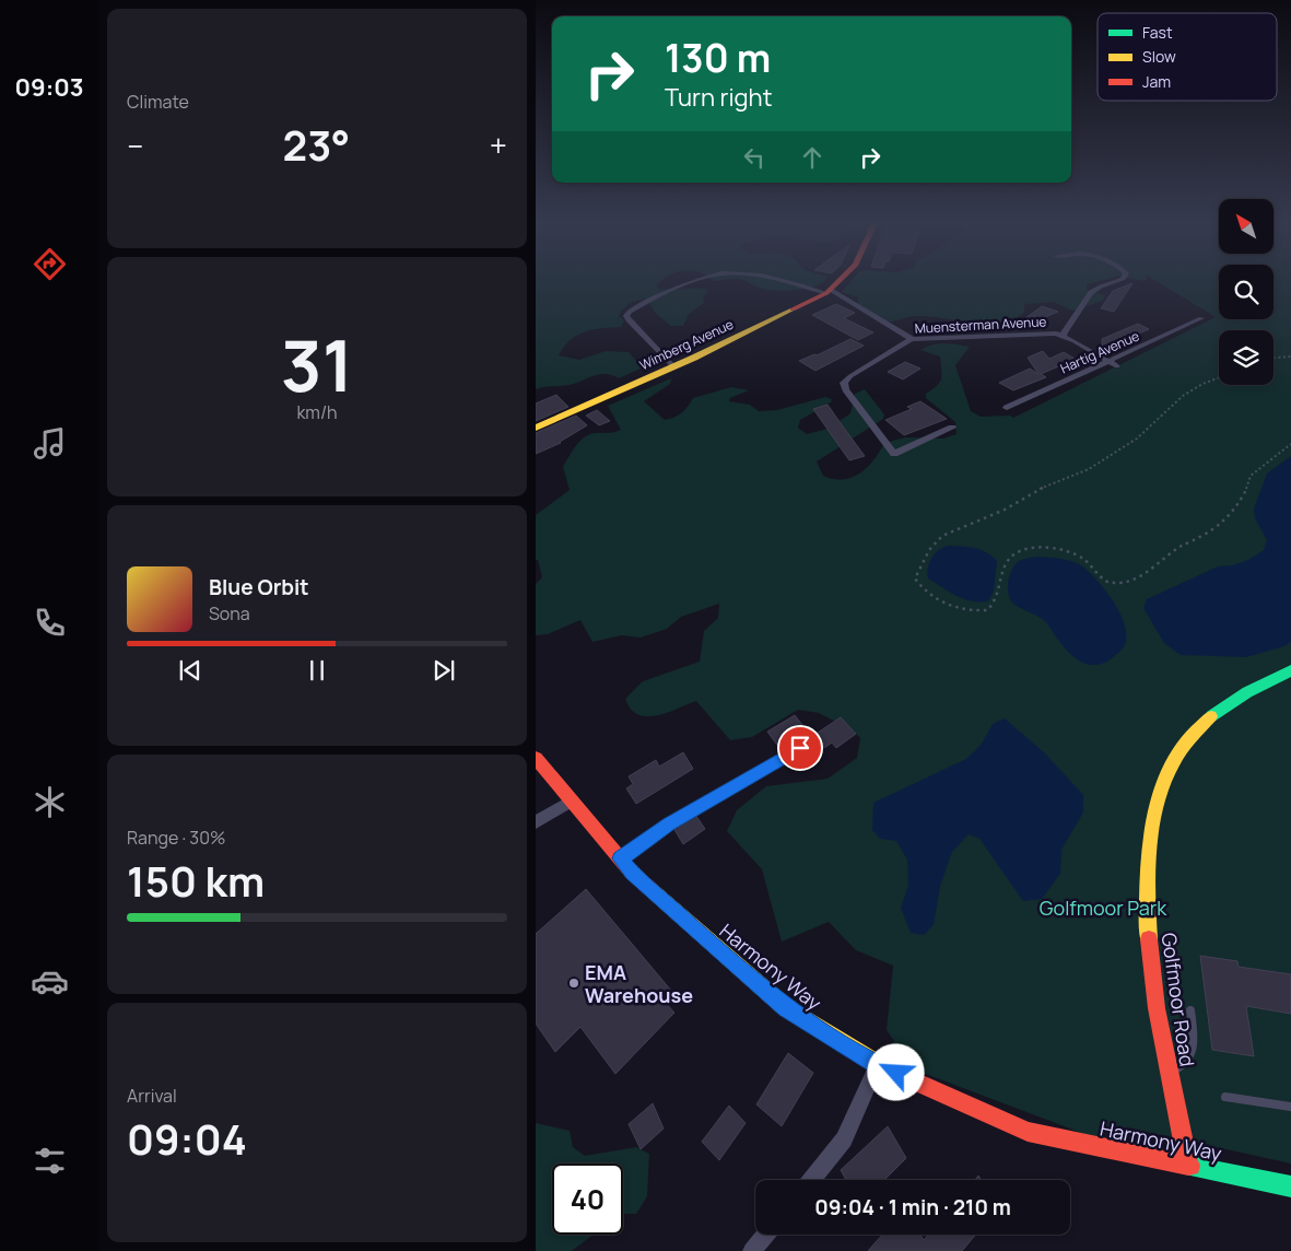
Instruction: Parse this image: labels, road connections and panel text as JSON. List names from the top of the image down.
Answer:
{
  "streets": {
    "street": [
      "Muensterman Avenue",
      "Wimberg Avenue",
      "Hartig Avenue",
      "Harmony Way",
      "Golfmoor Road"
    ]
  },
  "crossings": [
    ["Harmony Way", "Golfmoor Road"]
  ],
  "parks": ["Golfmoor Park"],
  "places": ["EMA Warehouse"],
  "legend": ["Fast", "Slow", "Jam"],
  "north": "top left",
  "page": {
    "tabs": "09:03",
    "tile": [
      "Climate",
      ["31", "km/h"],
      ["Range · 30%", "150 km"],
      ["Arrival", "09:04"]
    ],
    "turn": ["130 m", "Turn right"],
    "heat": ["−", "23°", "+"],
    "song": ["Blue Orbit", "Sona"],
    "limit": "40",
    "trip": "09:04 · 1 min · 210 m"
  }
}
